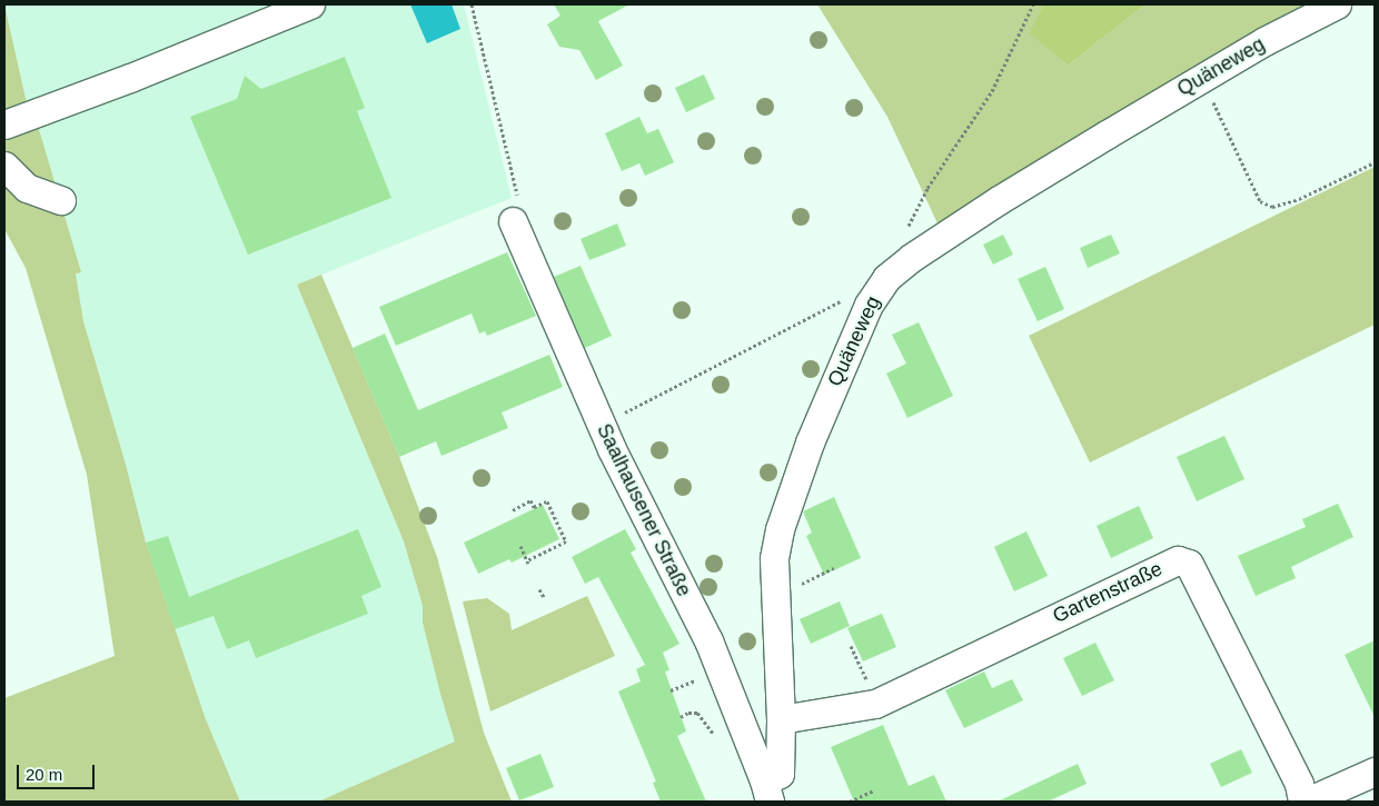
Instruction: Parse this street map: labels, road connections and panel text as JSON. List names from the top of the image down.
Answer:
{
  "streets": {
    "street": ["Quäneweg", "Saalhausener Straße", "Gartenstraße"]
  },
  "crossings": [
    ["Quäneweg", "Saalhausener Straße"],
    ["Quäneweg", "Gartenstraße"]
  ],
  "scale_bar": "20 m"
}
